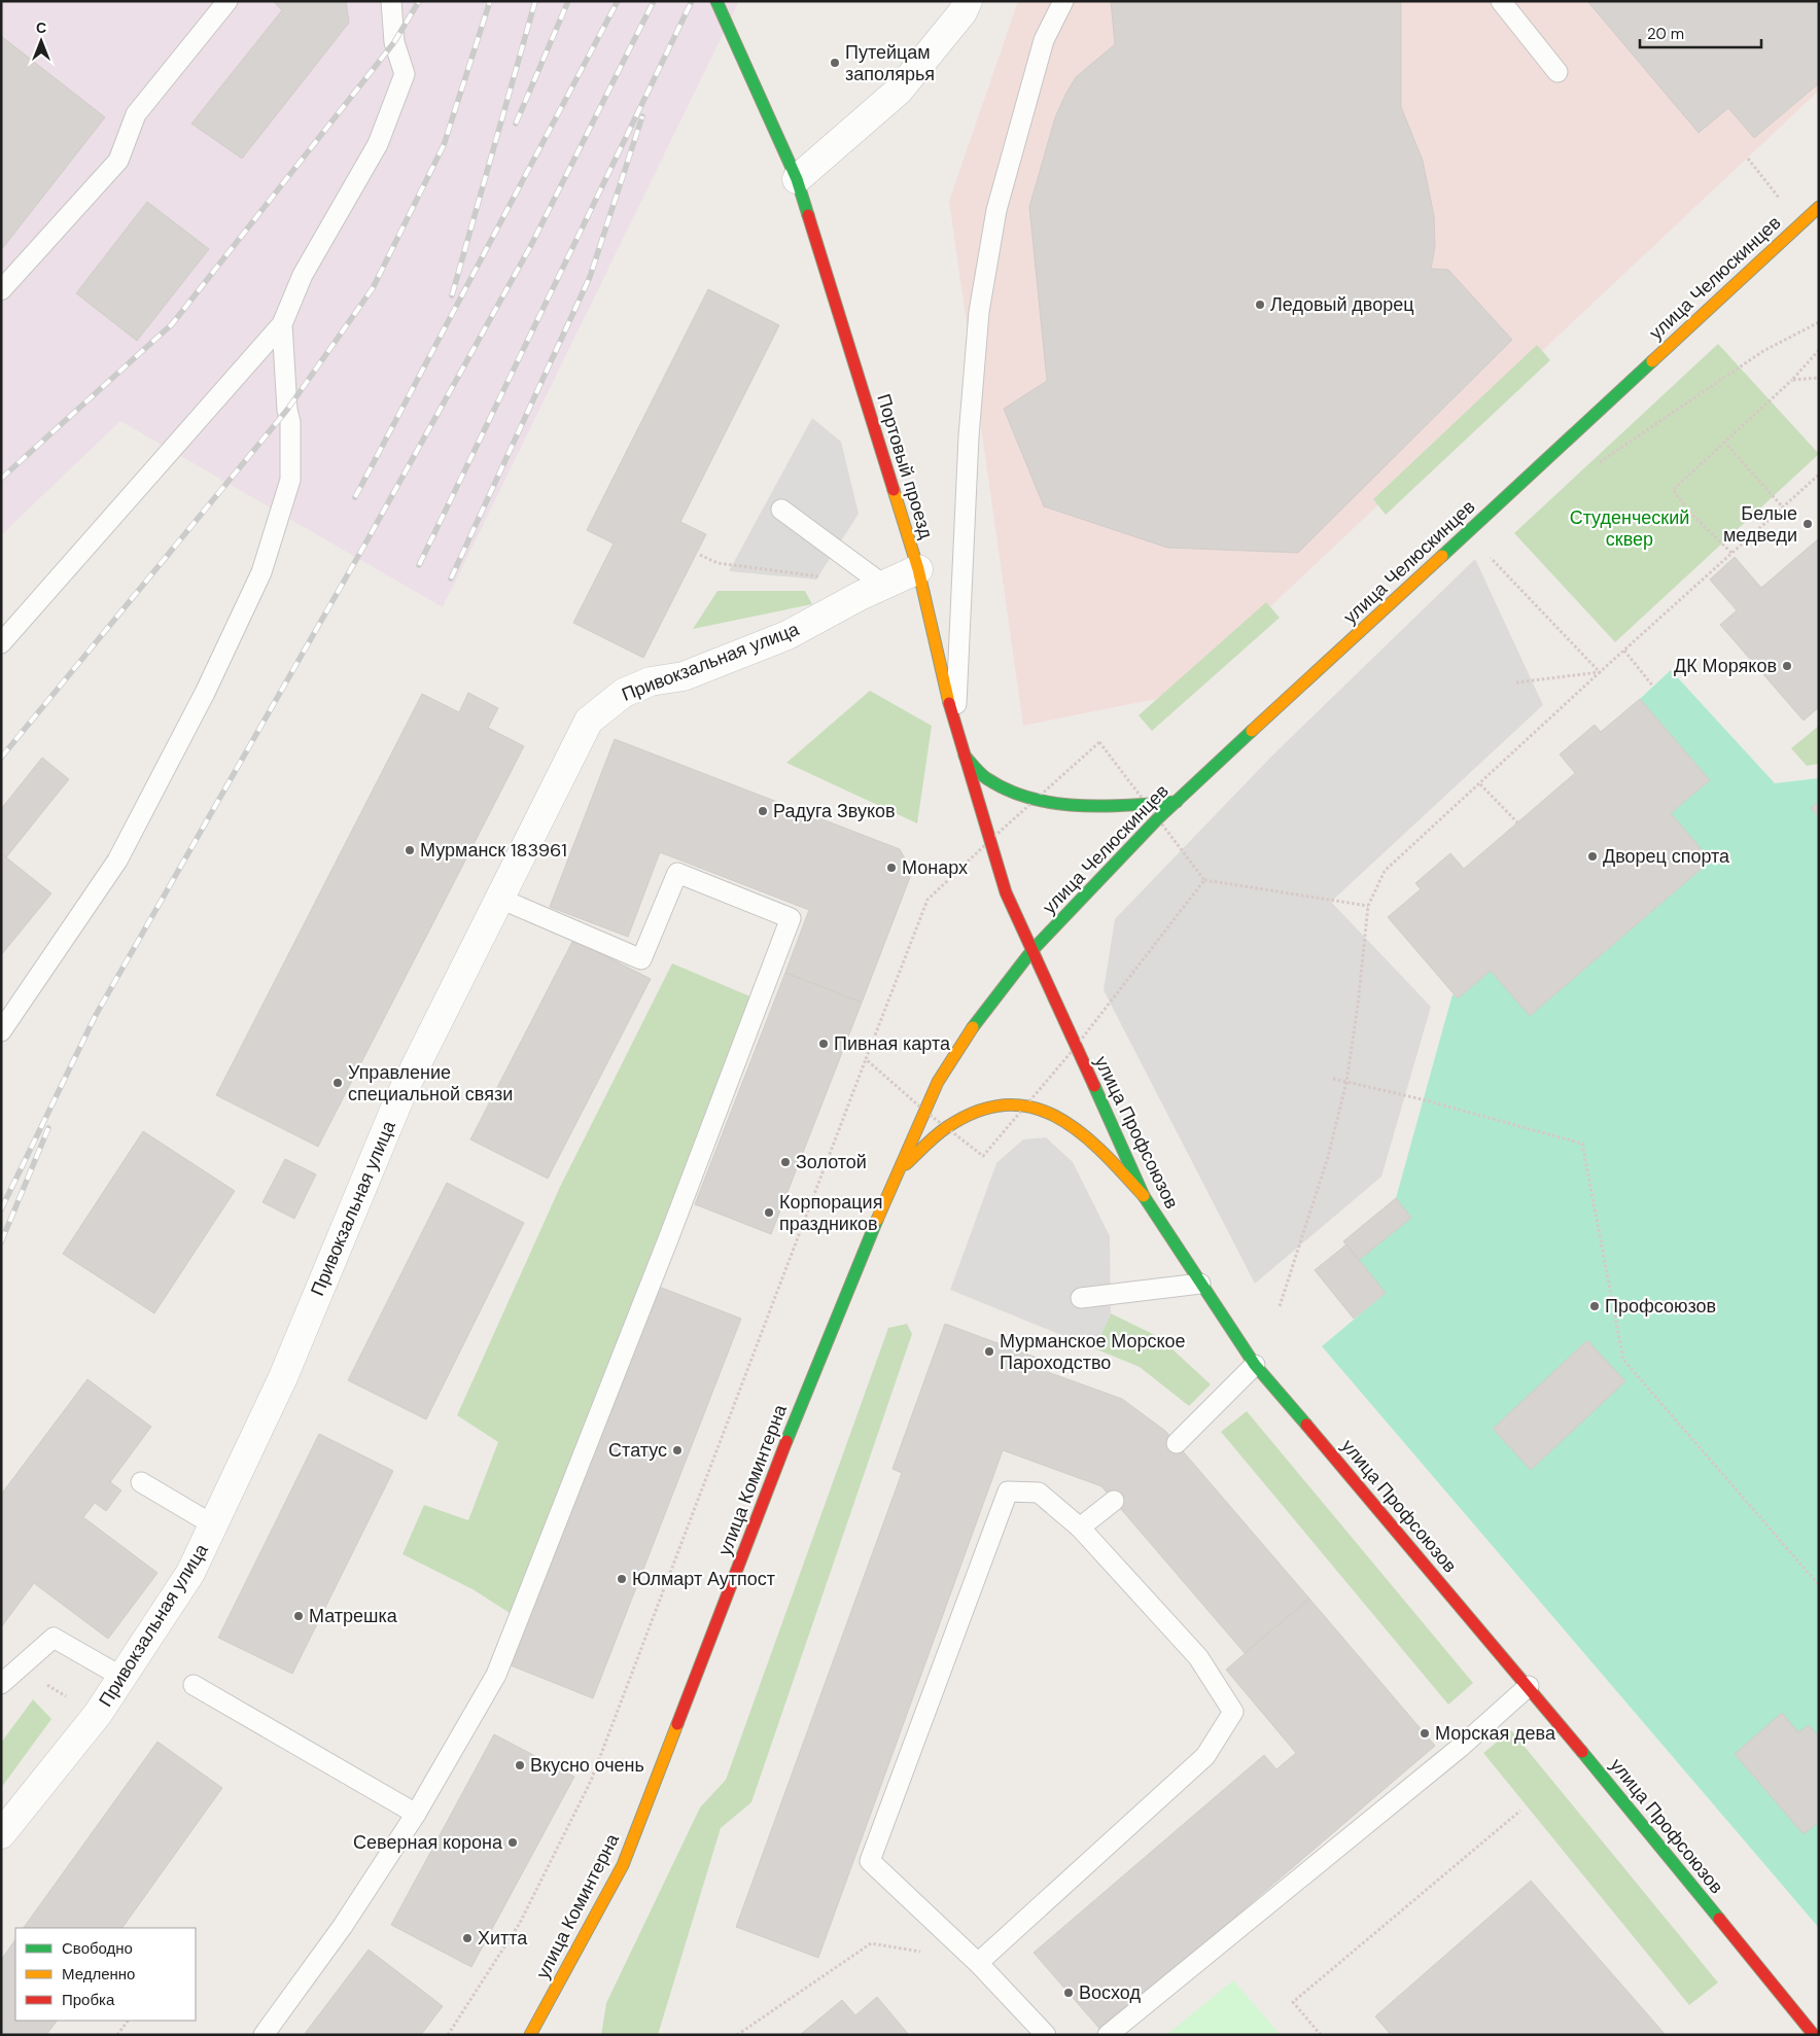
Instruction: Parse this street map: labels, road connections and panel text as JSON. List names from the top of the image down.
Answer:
{
  "streets": {
    "main road": [
      "улица Челюскинцев",
      "Портовый проезд",
      "улица Профсоюзов",
      "улица Коминтерна"
    ],
    "street": ["Привокзальная улица"]
  },
  "crossings": [
    ["улица Челюскинцев", "Портовый проезд"],
    ["улица Челюскинцев", "улица Профсоюзов"],
    ["улица Челюскинцев", "улица Коминтерна"],
    ["Портовый проезд", "Привокзальная улица"],
    ["Портовый проезд", "улица Профсоюзов"],
    ["Портовый проезд", "улица Коминтерна"],
    ["улица Профсоюзов", "улица Коминтерна"]
  ],
  "parks": ["Студенческий сквер"],
  "places": [
    "Путейцам заполярья",
    "Ледовый дворец",
    "Белые медведи",
    "ДК Моряков",
    "Радуга Звуков",
    "Мурманск 183961",
    "Дворец спорта",
    "Монарх",
    "Пивная карта",
    "Управление специальной связи",
    "Золотой",
    "Корпорация праздников",
    "Профсоюзов",
    "Мурманское Морское Пароходство",
    "Статус",
    "Юлмарт Аутпост",
    "Матрешка",
    "Морская дева",
    "Вкусно очень",
    "Северная корона",
    "Хитта",
    "Восход"
  ],
  "legend": ["Свободно", "Медленно", "Пробка"],
  "scale_bar": "20 m",
  "north": "top"
}
